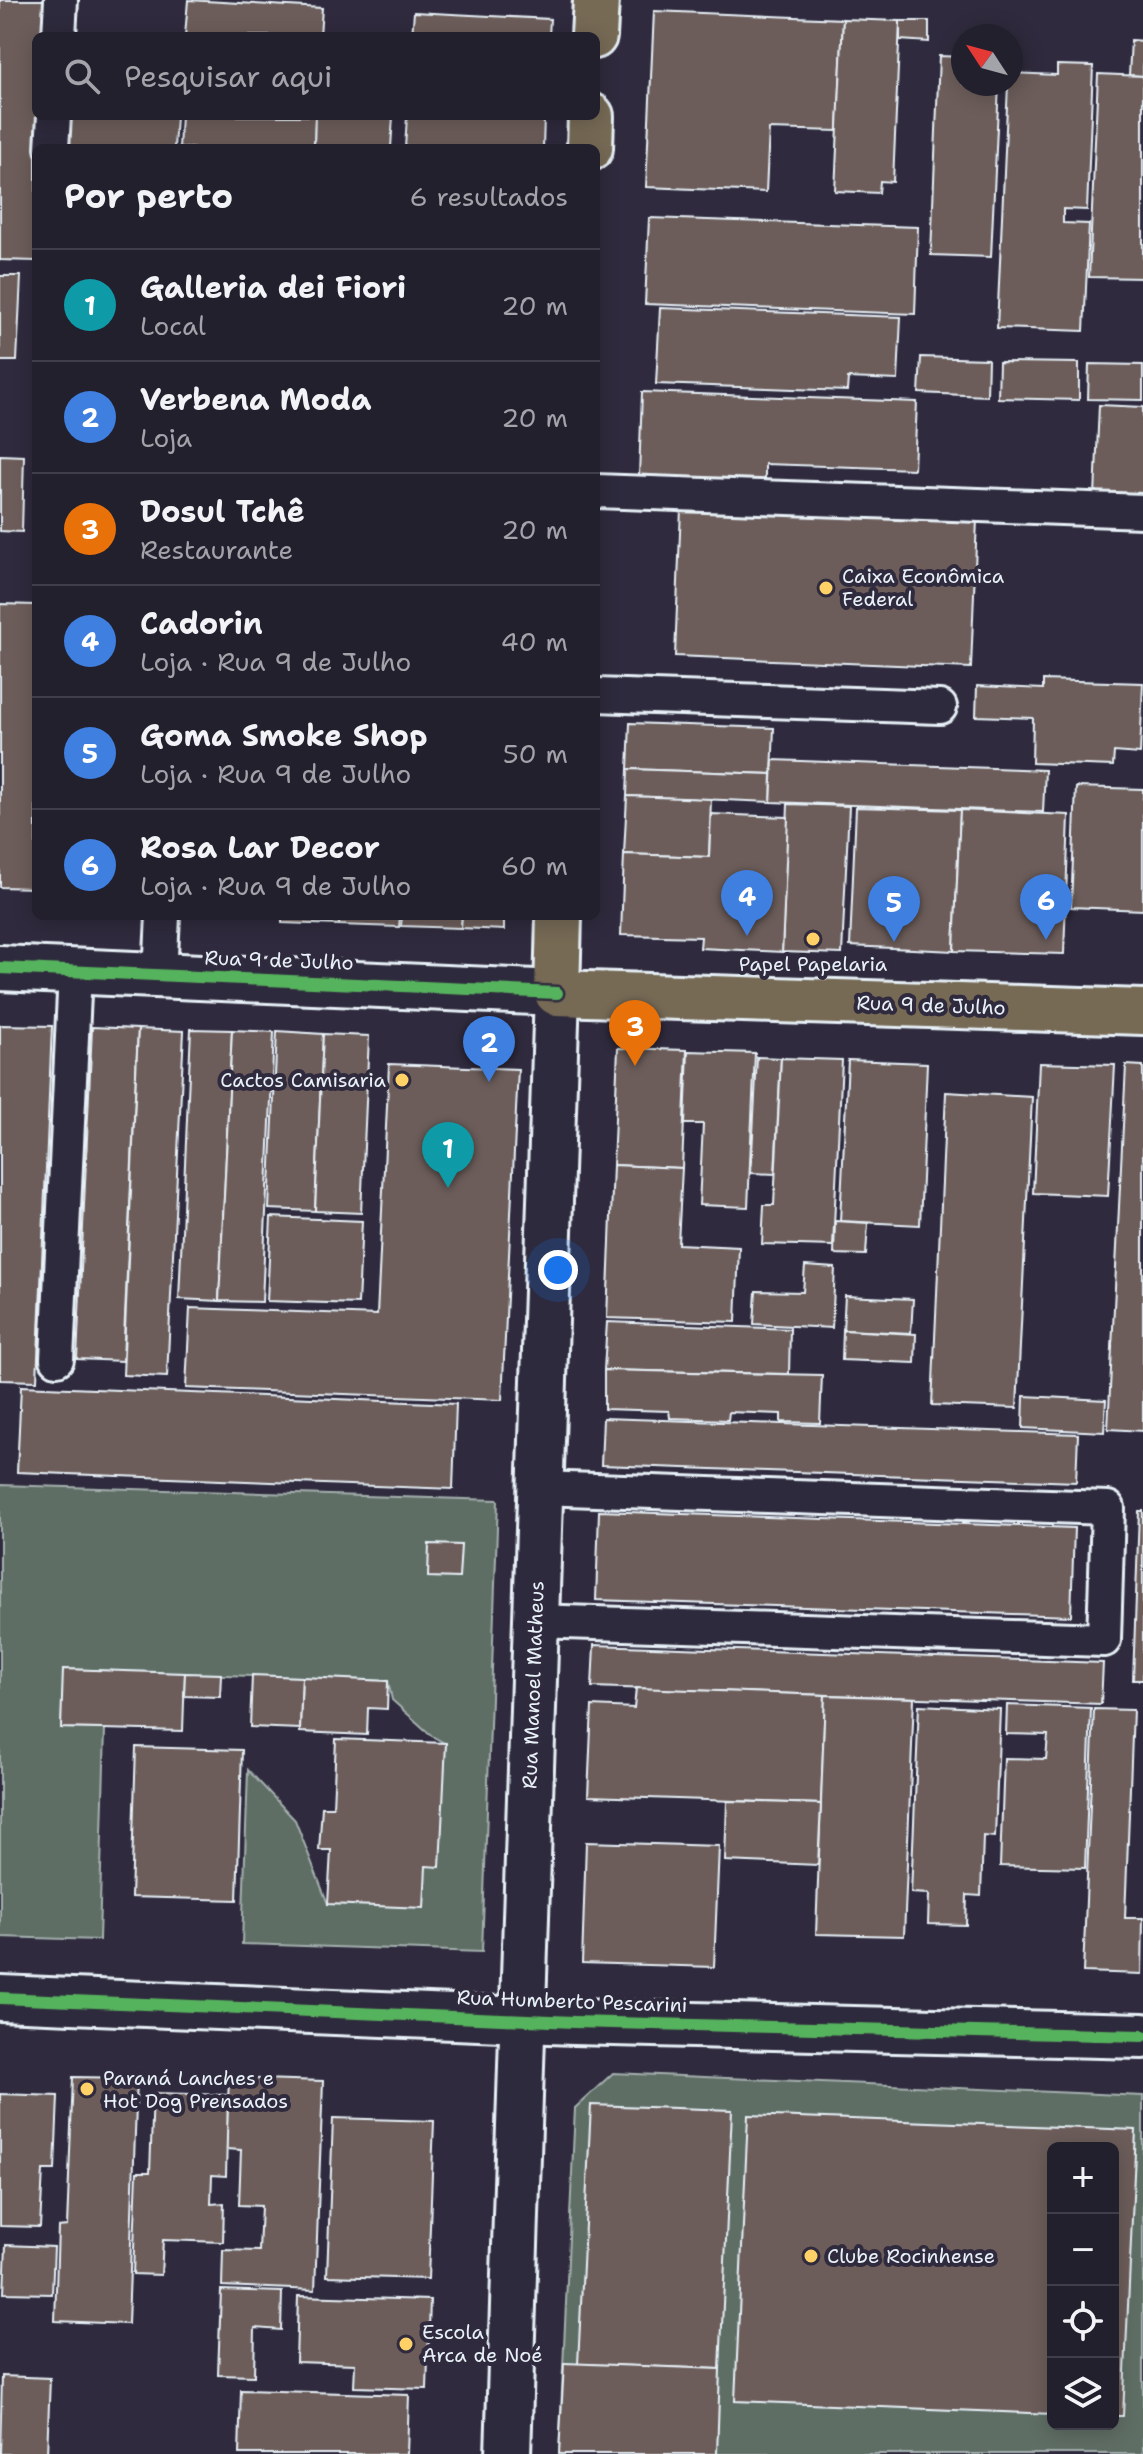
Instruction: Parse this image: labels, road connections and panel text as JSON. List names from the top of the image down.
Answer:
{
  "streets": {
    "main road": ["Rua 9 de Julho", "Rua Manoel Matheus"],
    "street": ["Rua Humberto Pescarini"]
  },
  "crossings": [
    ["Rua 9 de Julho", "Rua Manoel Matheus"],
    ["Rua Manoel Matheus", "Rua Humberto Pescarini"]
  ],
  "places": [
    "Caixa Econômica Federal",
    "Papel Papelaria",
    "Cactos Camisaria",
    "Paraná Lanches e Hot Dog Prensados",
    "Clube Rocinhense",
    "Escola Arca de Noé"
  ],
  "north": "top left",
  "page": {
    "search": "Pesquisar aqui",
    "heading": ["Por perto", "6 resultados"],
    "list": [
      {
        "mark": "1",
        "name": "Galleria dei Fiori",
        "note": "Local",
        "value": "20 m"
      },
      {
        "mark": "2",
        "name": "Verbena Moda",
        "note": "Loja",
        "value": "20 m"
      },
      {
        "mark": "3",
        "name": "Dosul Tchê",
        "note": "Restaurante",
        "value": "20 m"
      },
      {
        "mark": "4",
        "name": "Cadorin",
        "note": "Loja · Rua 9 de Julho",
        "value": "40 m"
      },
      {
        "mark": "5",
        "name": "Goma Smoke Shop",
        "note": "Loja · Rua 9 de Julho",
        "value": "50 m"
      },
      {
        "mark": "6",
        "name": "Rosa Lar Decor",
        "note": "Loja · Rua 9 de Julho",
        "value": "60 m"
      }
    ],
    "pins": [
      "4",
      "6",
      "5",
      "3",
      "2",
      "1"
    ],
    "map_buttons": ["+", "−"]
  }
}
